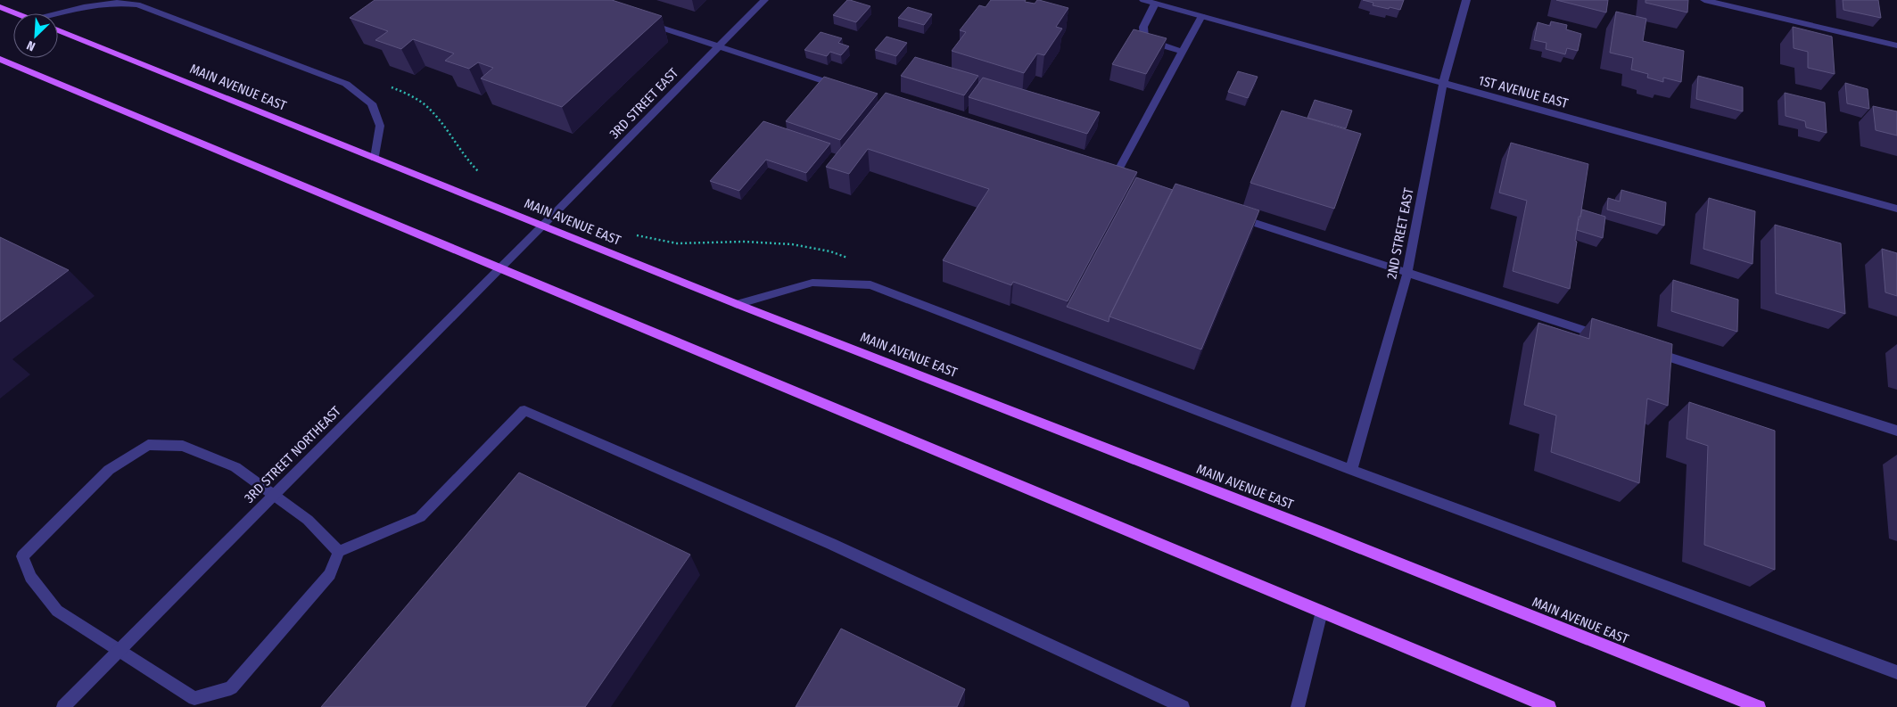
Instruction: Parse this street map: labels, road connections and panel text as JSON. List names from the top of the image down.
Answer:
{
  "streets": {
    "main road": ["MAIN AVENUE EAST"],
    "street": [
      "1ST AVENUE EAST",
      "3RD STREET EAST",
      "2ND STREET EAST",
      "3RD STREET NORTHEAST"
    ]
  },
  "crossings": [
    ["MAIN AVENUE EAST", "3RD STREET EAST"],
    ["MAIN AVENUE EAST", "3RD STREET NORTHEAST"],
    ["1ST AVENUE EAST", "2ND STREET EAST"],
    ["3RD STREET EAST", "3RD STREET NORTHEAST"]
  ],
  "north": "bottom left"
}
